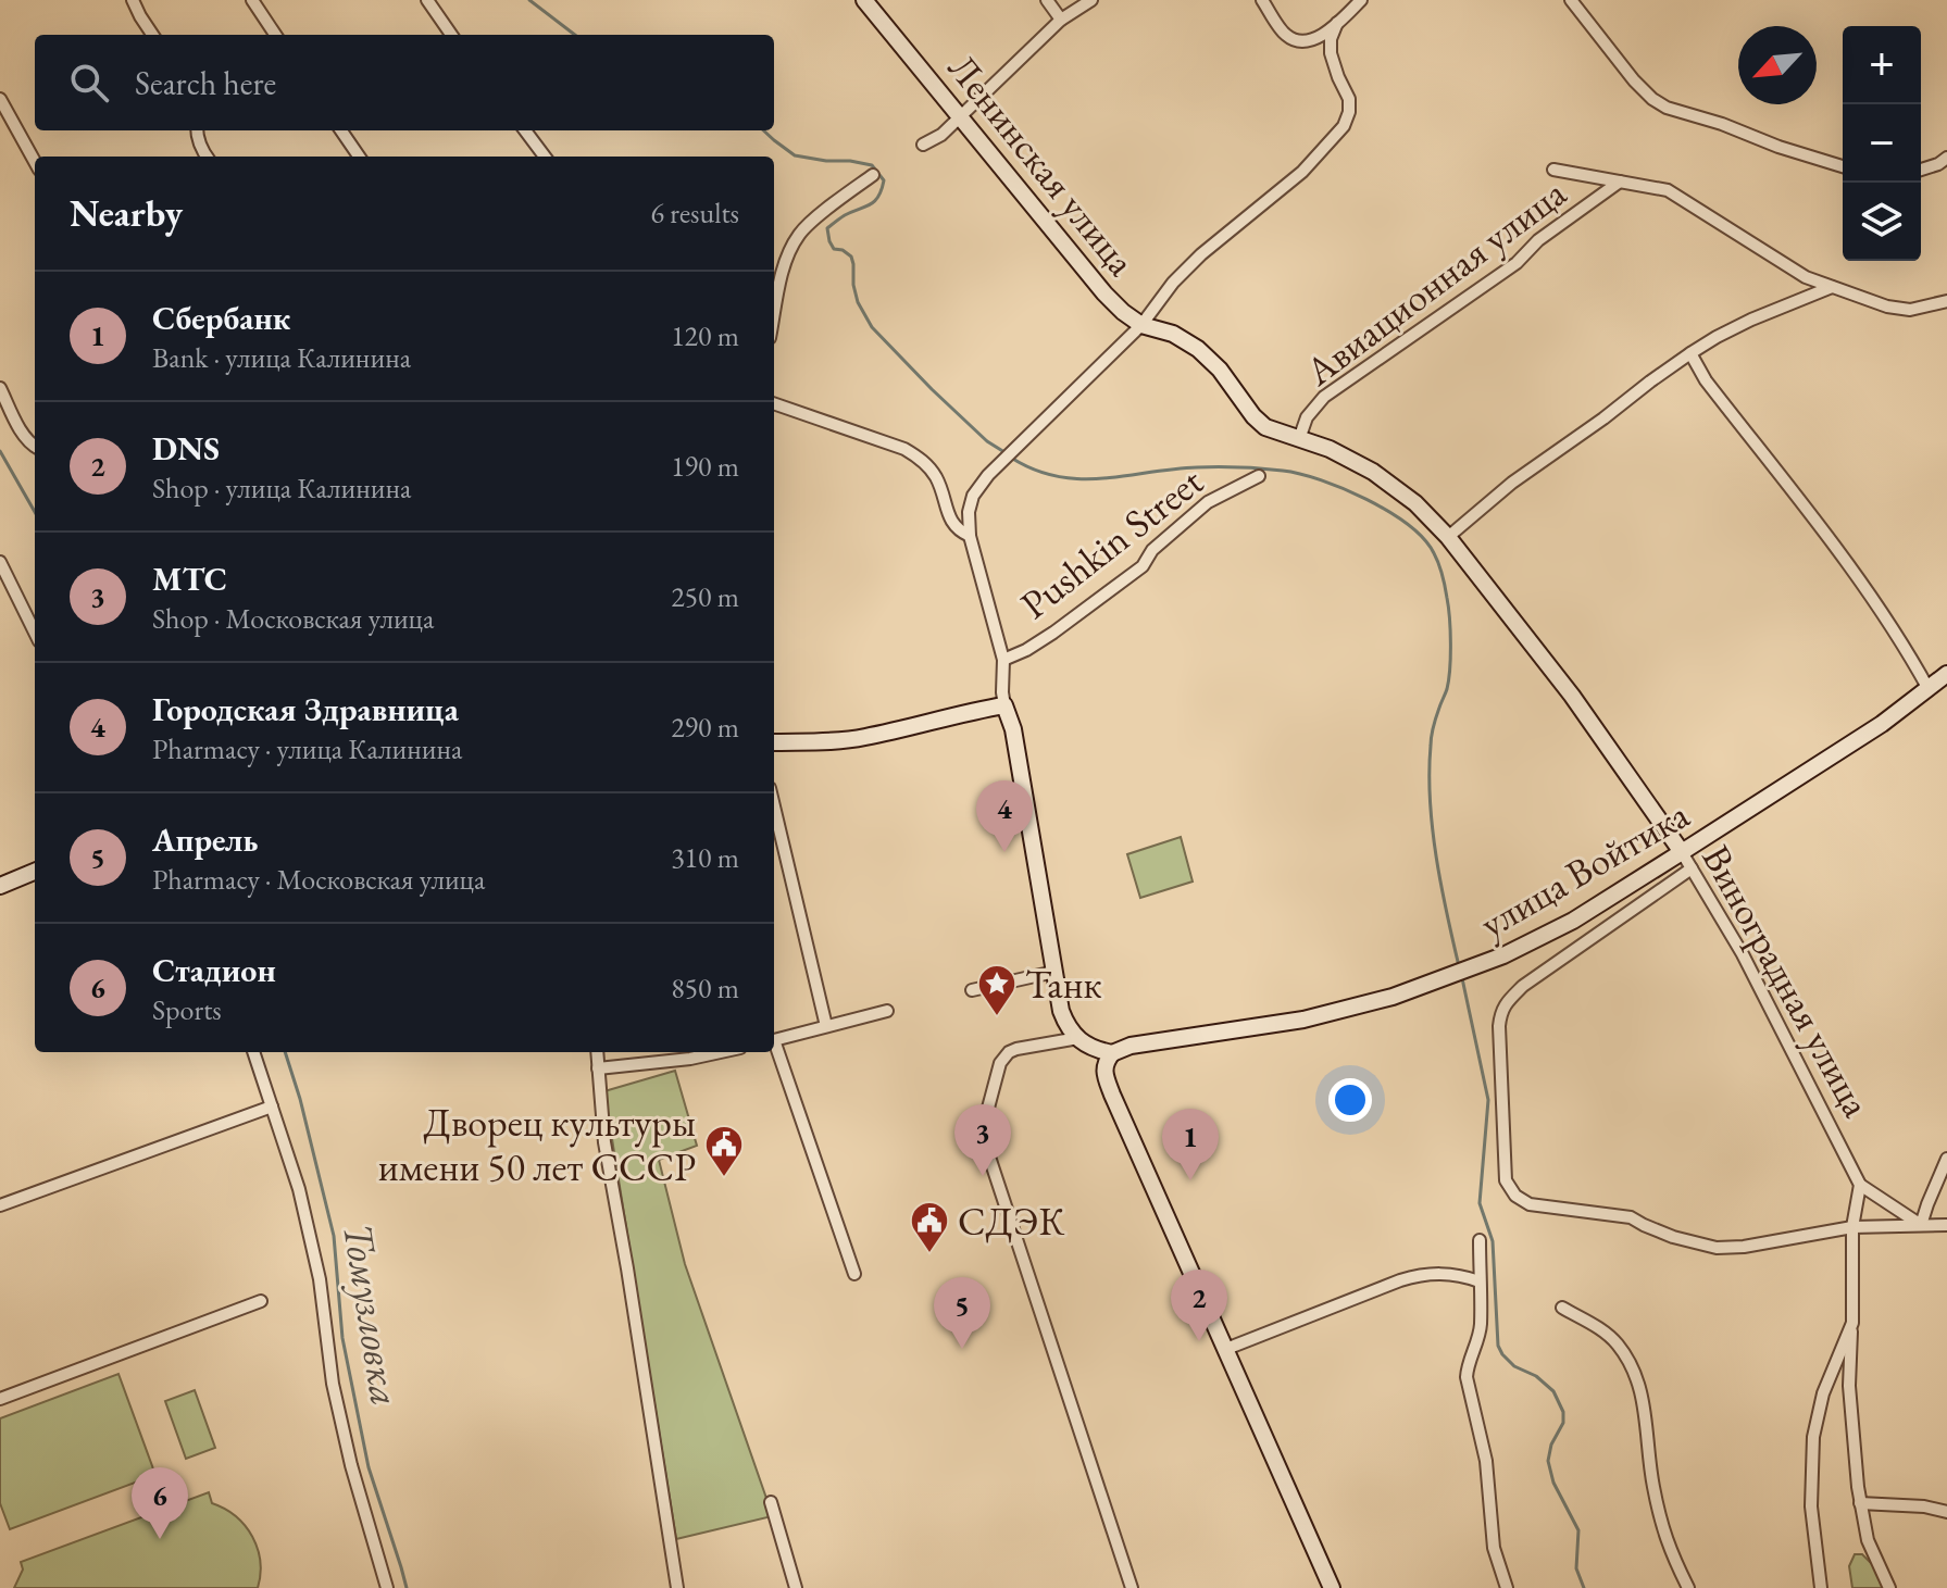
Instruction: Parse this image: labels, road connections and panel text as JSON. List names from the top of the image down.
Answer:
{
  "streets": {
    "main road": ["Ленинская улица", "улица Войтика", "Виноградная улица"],
    "street": ["Авиационная улица", "Pushkin Street"]
  },
  "crossings": [
    ["Ленинская улица", "Виноградная улица"],
    ["Авиационная улица", "Виноградная улица"],
    ["улица Войтика", "Виноградная улица"]
  ],
  "water": ["Томузловка"],
  "places": {
    "place": ["Танк"],
    "public building": ["Дворец культуры имени 50 лет СССР", "СДЭК"]
  },
  "north": "bottom left",
  "page": {
    "map_buttons": ["+", "−"],
    "search": "Search here",
    "heading": ["Nearby", "6 results"],
    "list": [
      {
        "mark": "1",
        "name": "Сбербанк",
        "note": "Bank · улица Калинина",
        "value": "120 m"
      },
      {
        "mark": "2",
        "name": "DNS",
        "note": "Shop · улица Калинина",
        "value": "190 m"
      },
      {
        "mark": "3",
        "name": "МТС",
        "note": "Shop · Московская улица",
        "value": "250 m"
      },
      {
        "mark": "4",
        "name": "Городская Здравница",
        "note": "Pharmacy · улица Калинина",
        "value": "290 m"
      },
      {
        "mark": "5",
        "name": "Апрель",
        "note": "Pharmacy · Московская улица",
        "value": "310 m"
      },
      {
        "mark": "6",
        "name": "Стадион",
        "note": "Sports",
        "value": "850 m"
      }
    ],
    "pins": [
      "4",
      "3",
      "1",
      "2",
      "5",
      "6"
    ]
  }
}
